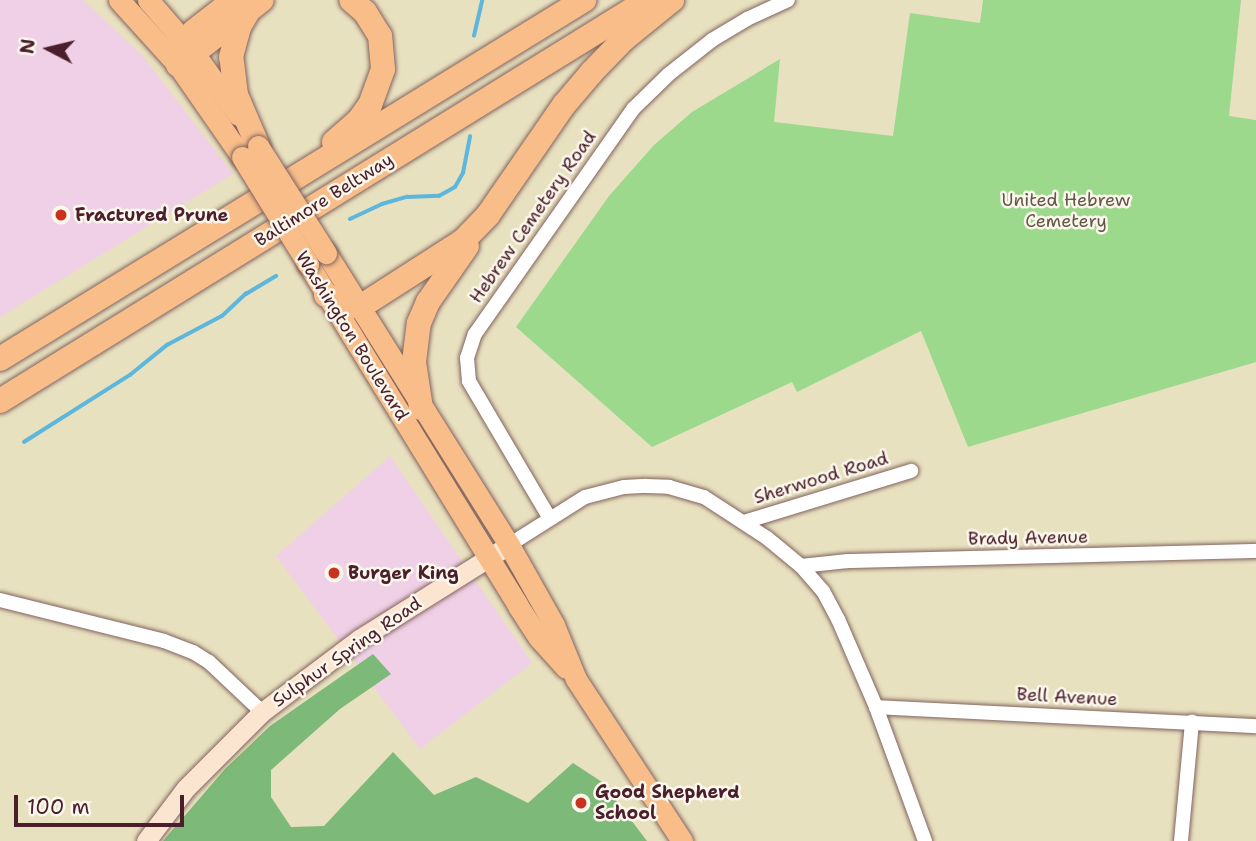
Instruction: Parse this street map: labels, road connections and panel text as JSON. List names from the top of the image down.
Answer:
{
  "streets": {
    "highway": ["Baltimore Beltway"],
    "main road": ["Washington Boulevard", "Sulphur Spring Road"],
    "street": [
      "Hebrew Cemetery Road",
      "Sherwood Road",
      "Brady Avenue",
      "Bell Avenue"
    ]
  },
  "crossings": [
    ["Washington Boulevard", "Sulphur Spring Road"]
  ],
  "parks": ["United Hebrew Cemetery"],
  "places": ["Fractured Prune", "Burger King", "Good Shepherd School"],
  "scale_bar": "100 m",
  "north": "left"
}
